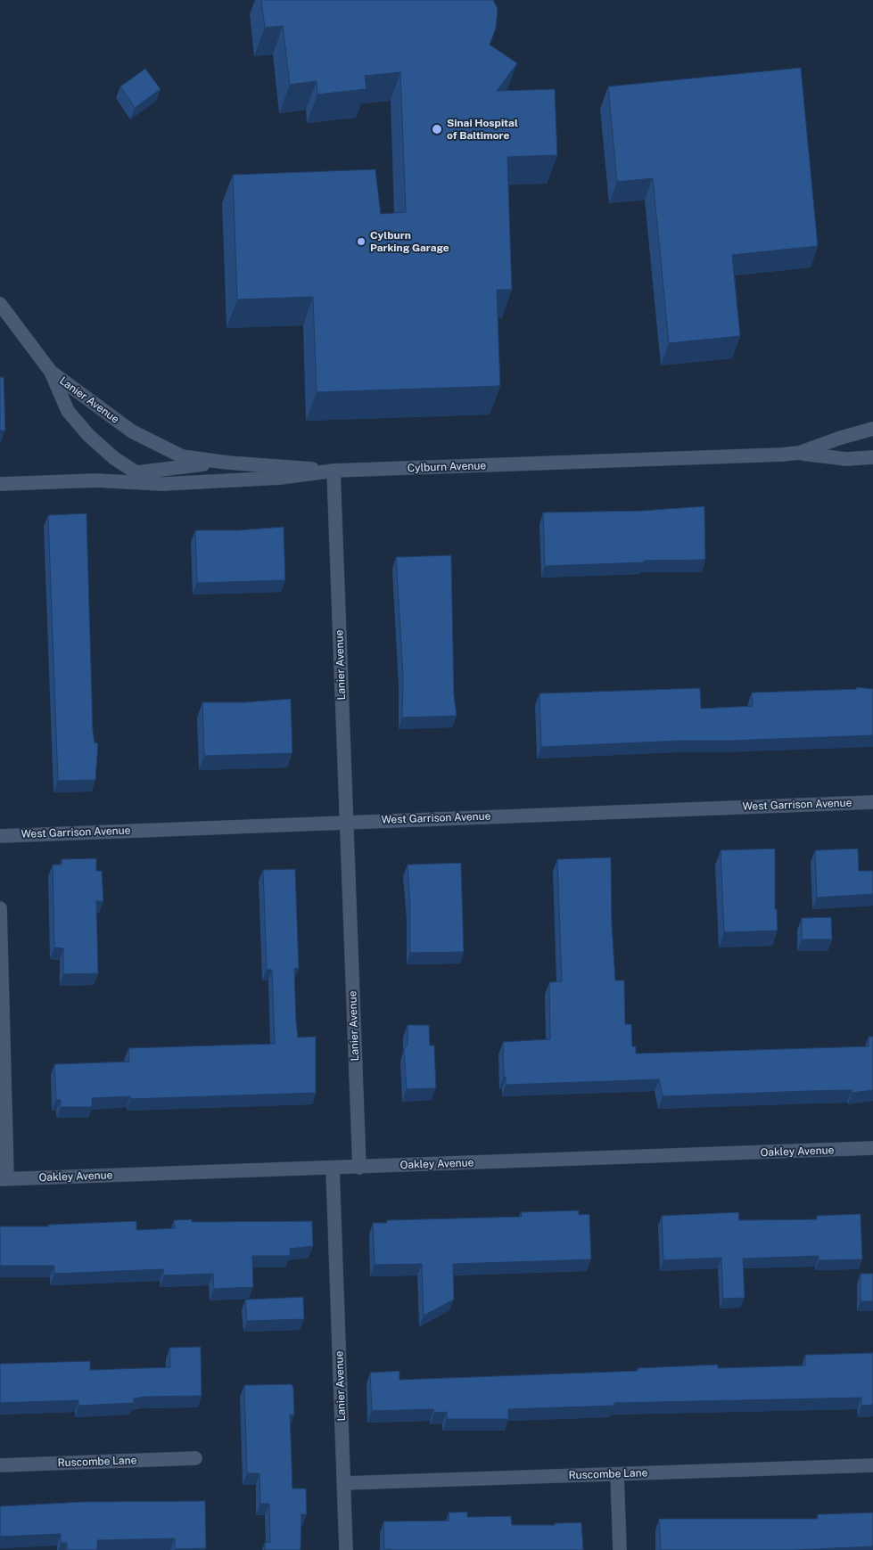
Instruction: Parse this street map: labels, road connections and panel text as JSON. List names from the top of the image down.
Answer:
{
  "streets": {
    "street": [
      "Lanier Avenue",
      "Cylburn Avenue",
      "West Garrison Avenue",
      "Oakley Avenue",
      "Ruscombe Lane"
    ]
  },
  "crossings": [
    ["Lanier Avenue", "Cylburn Avenue"],
    ["Lanier Avenue", "West Garrison Avenue"],
    ["Lanier Avenue", "Oakley Avenue"],
    ["Lanier Avenue", "Ruscombe Lane"]
  ],
  "places": ["Sinai Hospital of Baltimore", "Cylburn Parking Garage"]
}
